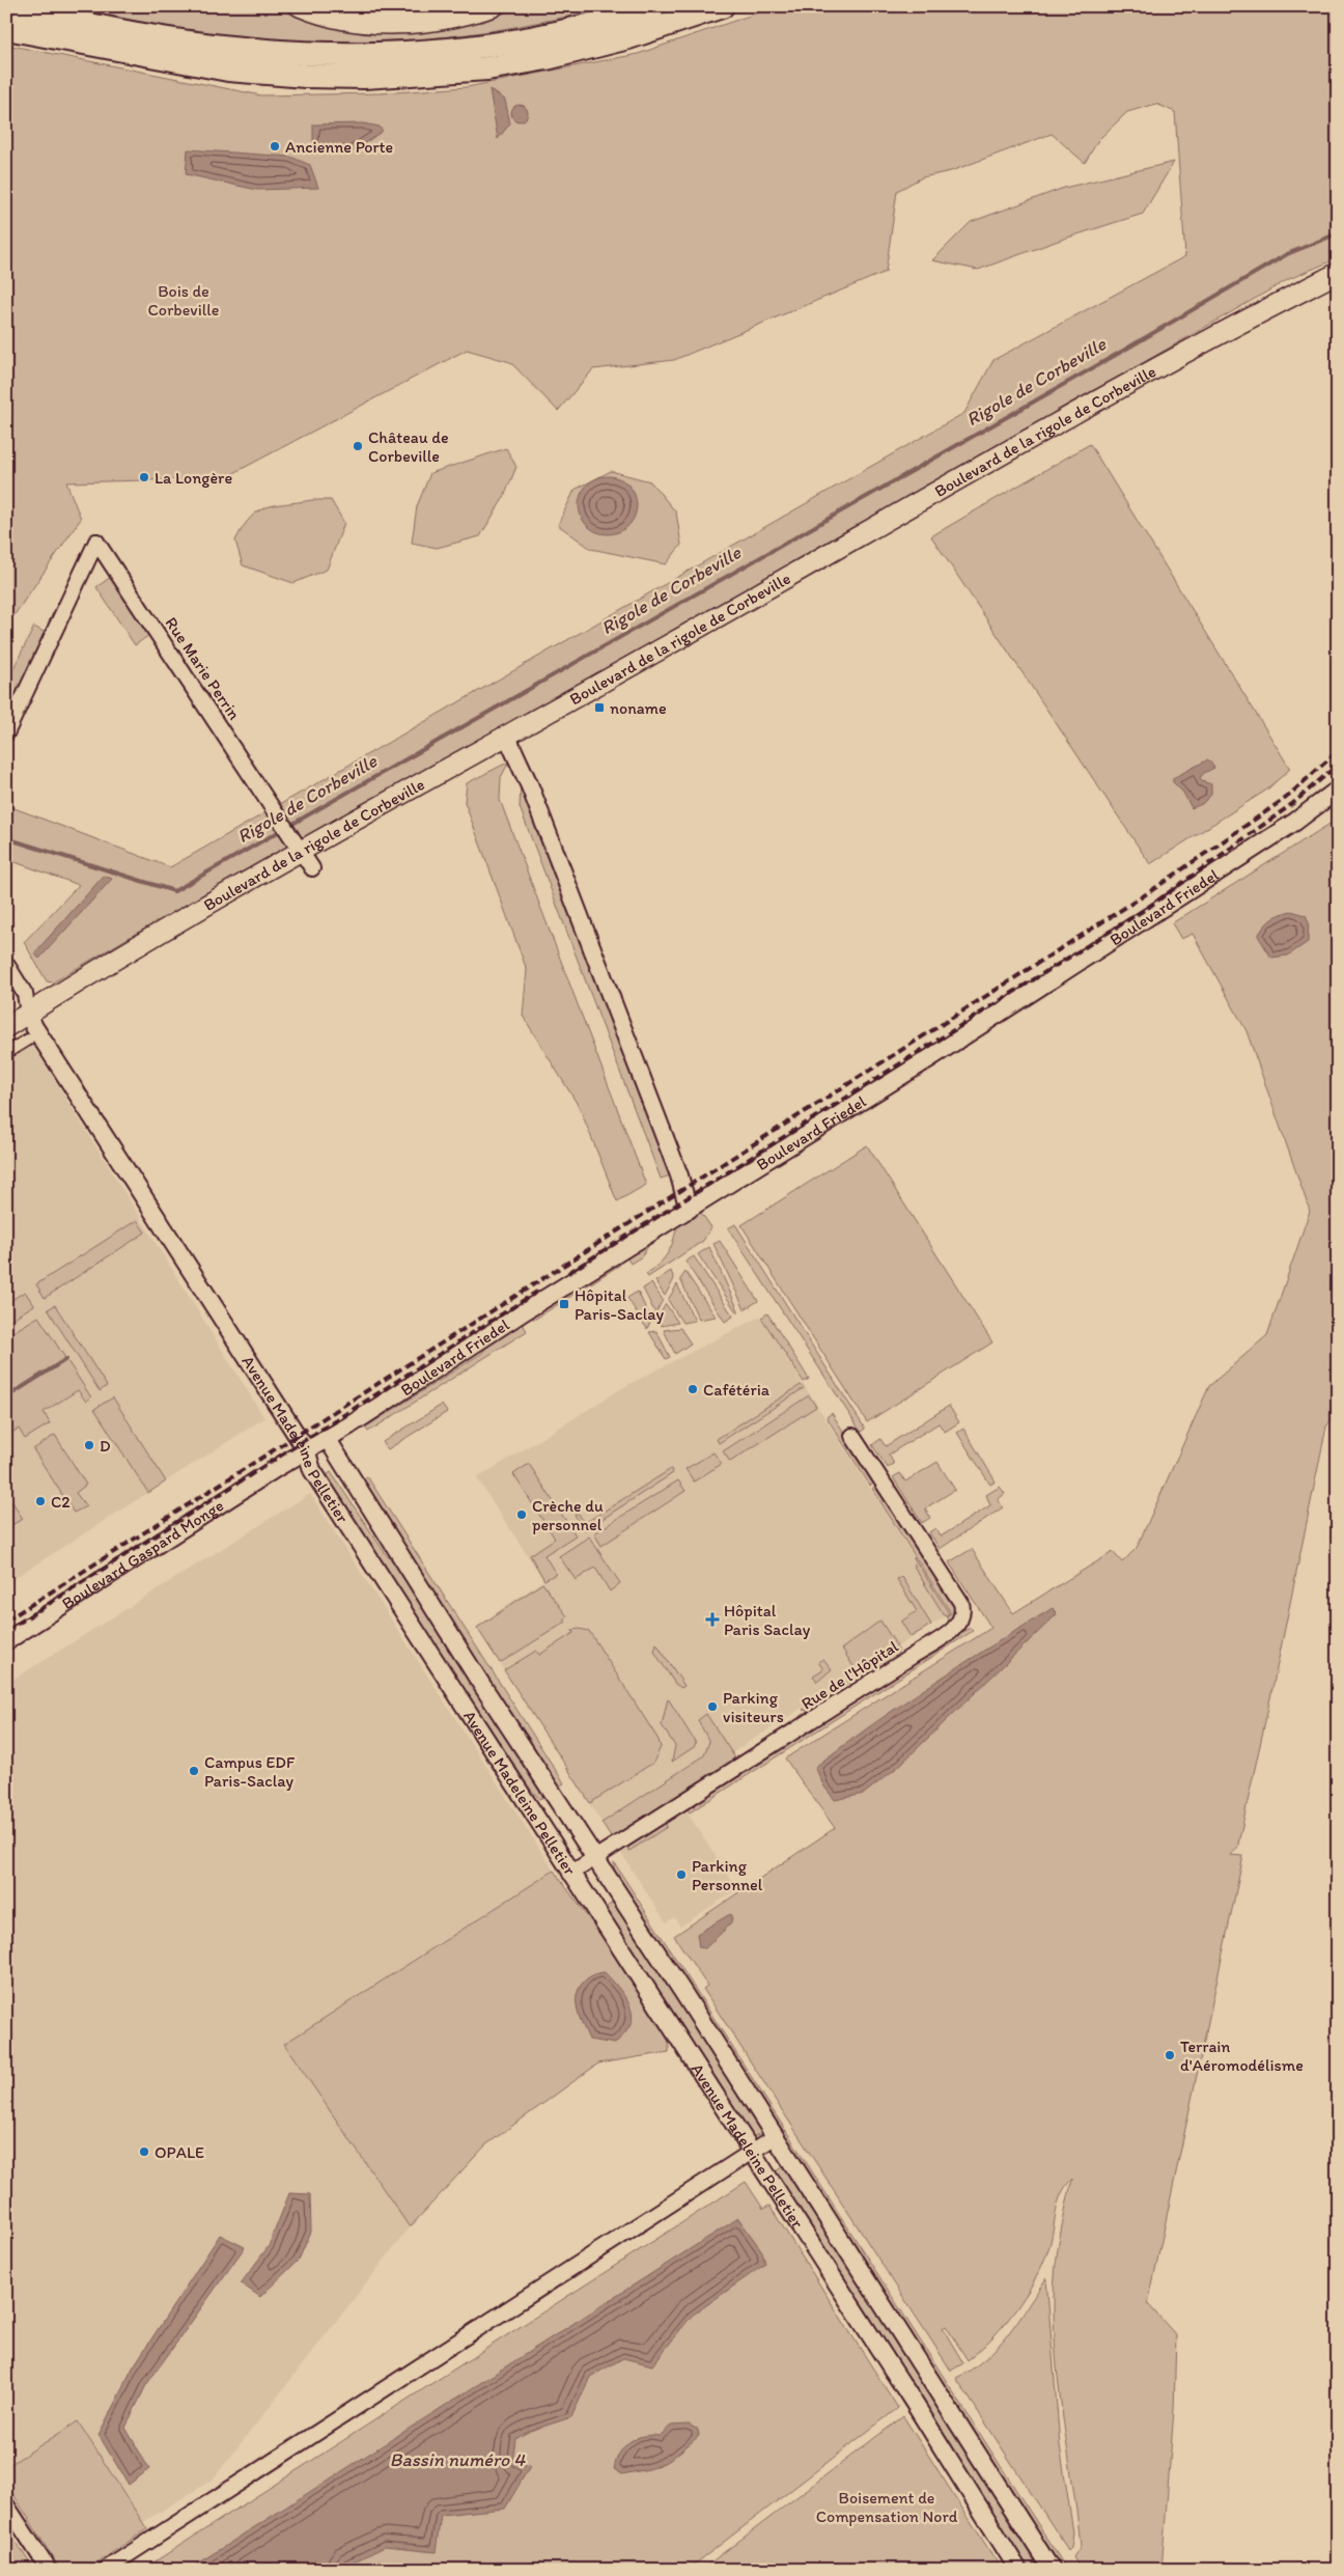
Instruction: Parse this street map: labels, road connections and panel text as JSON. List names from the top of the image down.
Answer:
{
  "streets": {
    "main road": ["Boulevard de la rigole de Corbeville"],
    "street": [
      "Rue Marie Perrin",
      "Boulevard Friedel",
      "Avenue Madeleine Pelletier",
      "Boulevard Gaspard Monge",
      "Rue de l'Hôpital"
    ]
  },
  "crossings": [
    ["Boulevard de la rigole de Corbeville", "Rue Marie Perrin"],
    ["Boulevard de la rigole de Corbeville", "Avenue Madeleine Pelletier"],
    ["Boulevard Friedel", "Avenue Madeleine Pelletier"],
    ["Boulevard Friedel", "Boulevard Gaspard Monge"],
    ["Avenue Madeleine Pelletier", "Rue de l'Hôpital"]
  ],
  "water": ["Rigole de Corbeville", "Bassin numéro 4"],
  "parks": ["Bois de Corbeville", "Boisement de Compensation Nord"],
  "places": {
    "other": [
      "Ancienne Porte",
      "Château de Corbeville",
      "La Longère",
      "Cafétéria",
      "D",
      "C2",
      "Crèche du personnel",
      "Parking visiteurs",
      "Campus EDF Paris-Saclay",
      "Parking Personnel",
      "Terrain d'Aéromodélisme",
      "OPALE"
    ],
    "transit": ["noname", "Hôpital Paris-Saclay"],
    "health": ["Hôpital Paris Saclay"]
  }
}
